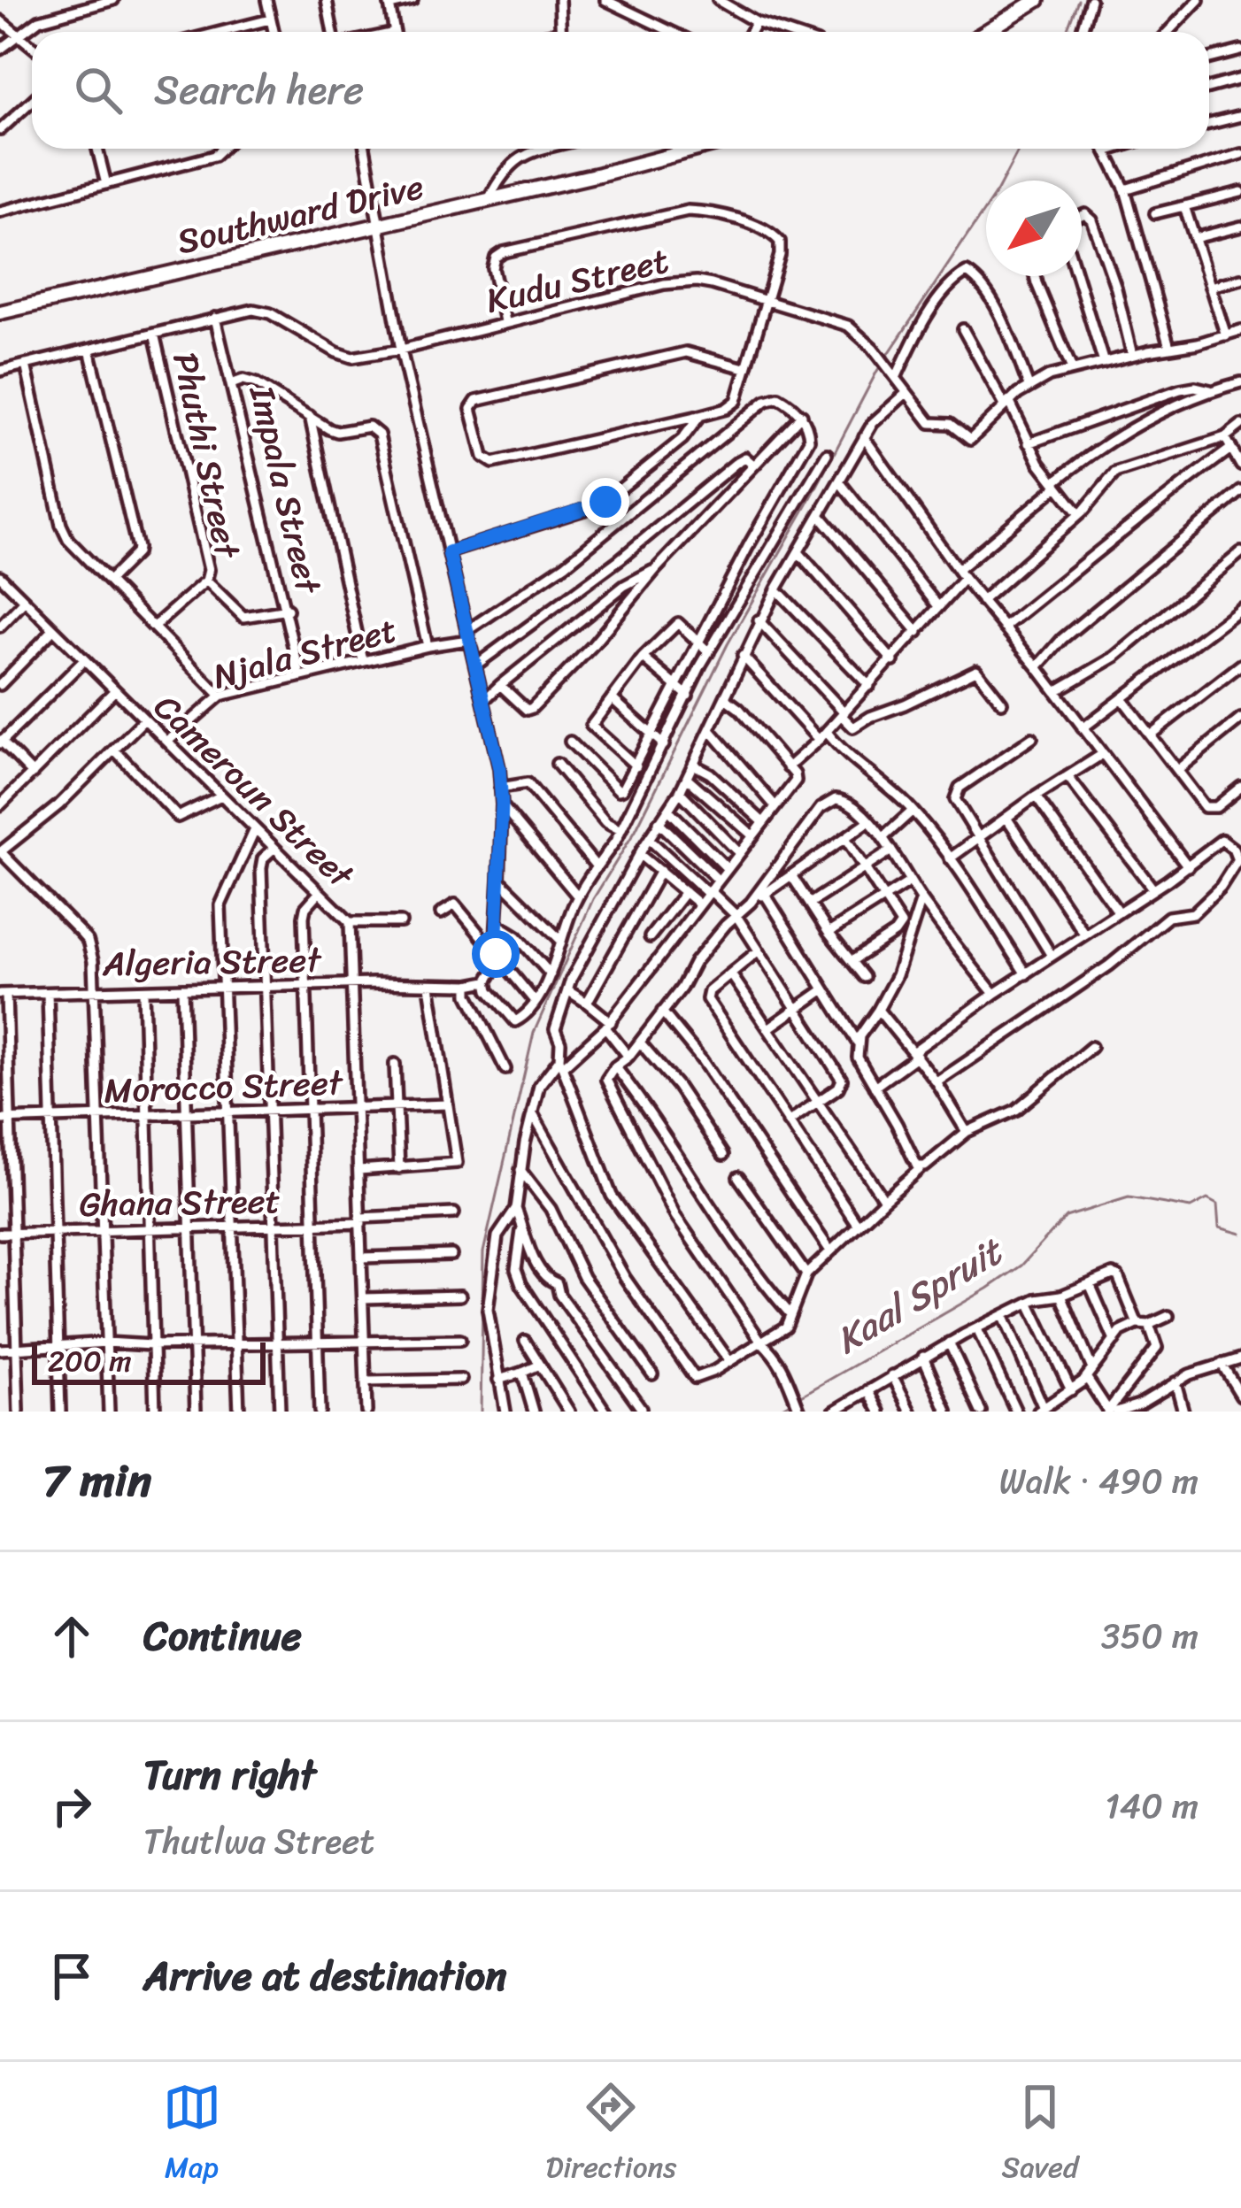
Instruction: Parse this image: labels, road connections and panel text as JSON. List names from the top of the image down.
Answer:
{
  "streets": {
    "main road": ["Southward Drive"],
    "street": [
      "Kudu Street",
      "Phuthi Street",
      "Impala Street",
      "Njala Street",
      "Cameroun Street",
      "Algeria Street",
      "Morocco Street",
      "Ghana Street"
    ]
  },
  "crossings": [
    ["Impala Street", "Njala Street"],
    ["Njala Street", "Cameroun Street"],
    ["Cameroun Street", "Algeria Street"],
    ["Cameroun Street", "Morocco Street"],
    ["Cameroun Street", "Ghana Street"]
  ],
  "water": ["Kaal Spruit"],
  "scale_bar": "200 m",
  "north": "bottom left",
  "page": {
    "search": "Search here",
    "scale": "200 m",
    "heading": ["7 min", "Walk · 490 m"],
    "list": [
      ["Continue", "350 m"],
      ["Turn right", "Thutlwa Street", "140 m"],
      "Arrive at destination"
    ],
    "nav": ["Map", "Directions", "Saved"]
  }
}
